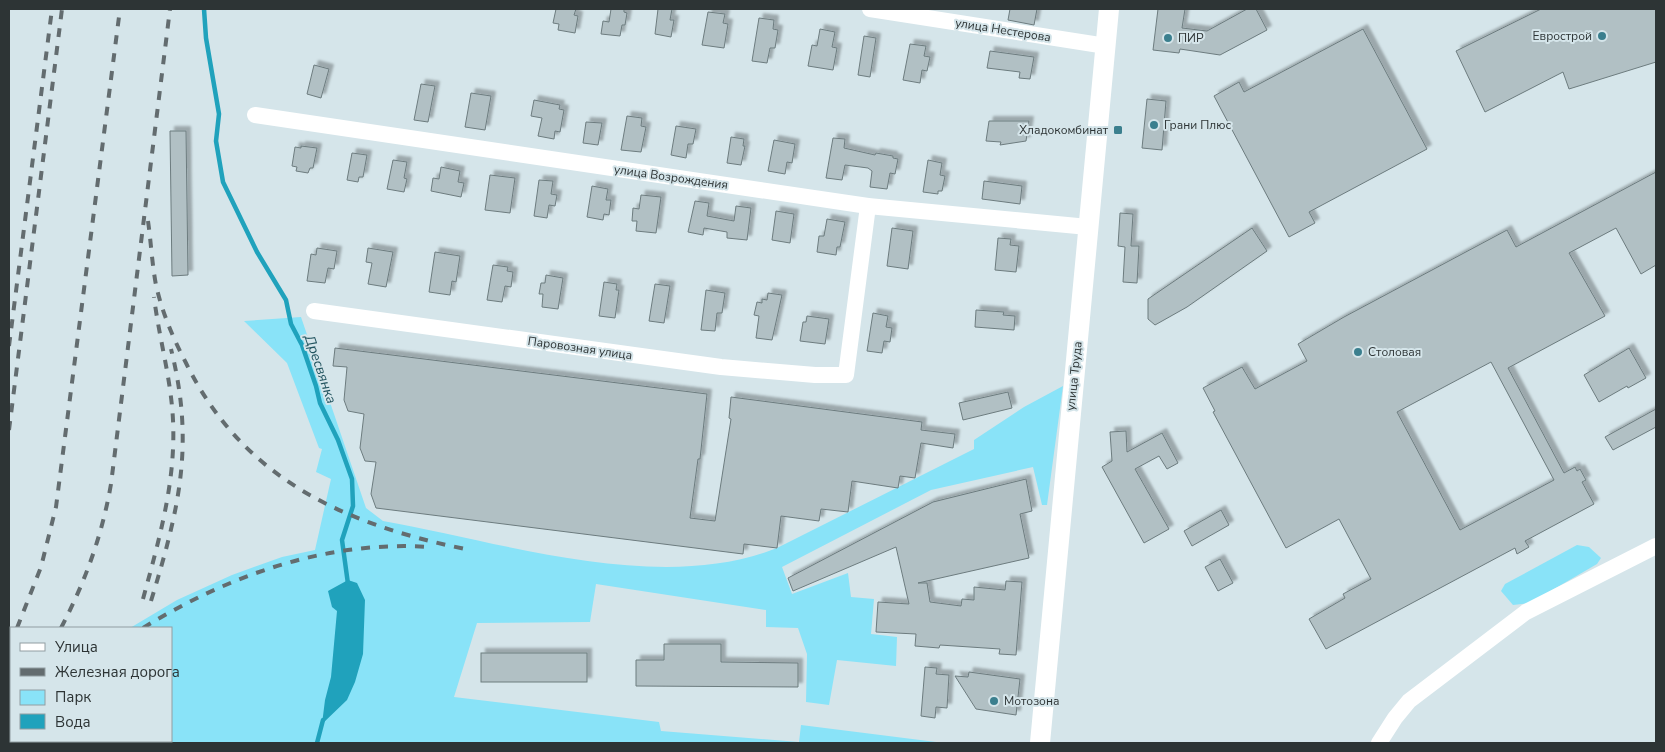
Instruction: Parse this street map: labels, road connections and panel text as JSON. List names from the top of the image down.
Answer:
{
  "streets": {
    "street": [
      "улица Нестерова",
      "улица Возрождения",
      "Паровозная улица",
      "улица Труда"
    ]
  },
  "crossings": [
    ["улица Нестерова", "улица Труда"],
    ["улица Возрождения", "Паровозная улица"],
    ["улица Возрождения", "улица Труда"]
  ],
  "water": ["Дресвянка"],
  "places": {
    "other": [
      "Еврострой",
      "ПИР",
      "Грани Плюс",
      "Столовая",
      "Мотозона"
    ],
    "transit": ["Хладокомбинат"]
  },
  "legend": [
    "Улица",
    "Железная дорога",
    "Парк",
    "Вода"
  ]
}
